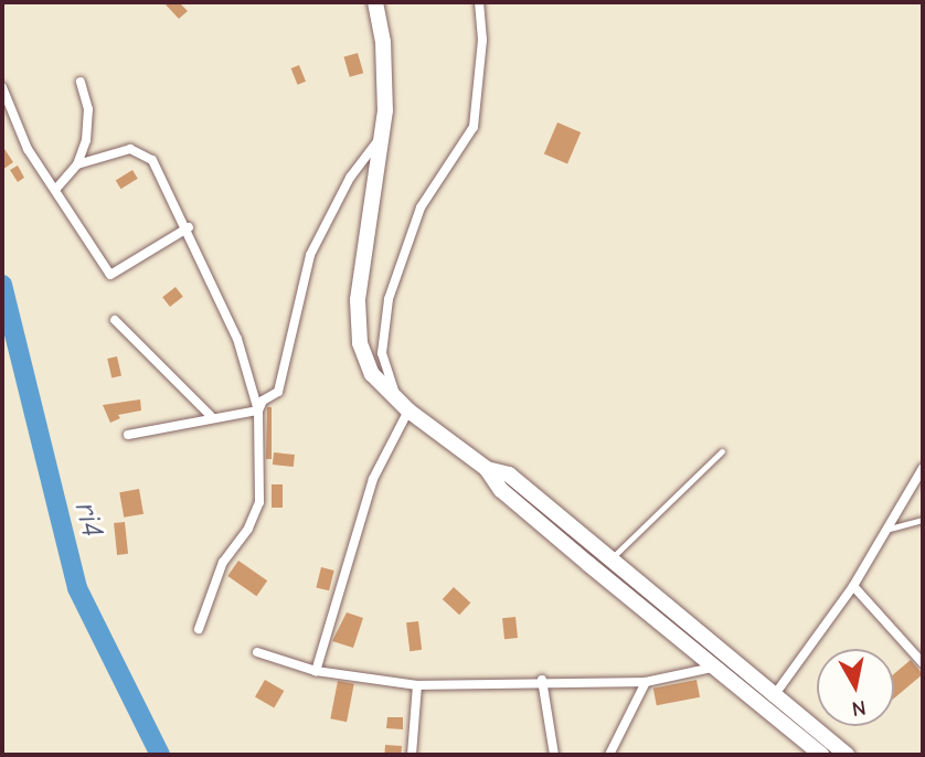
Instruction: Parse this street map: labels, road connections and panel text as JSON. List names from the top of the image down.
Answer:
{
  "water": ["ri4"],
  "north": "bottom"
}
